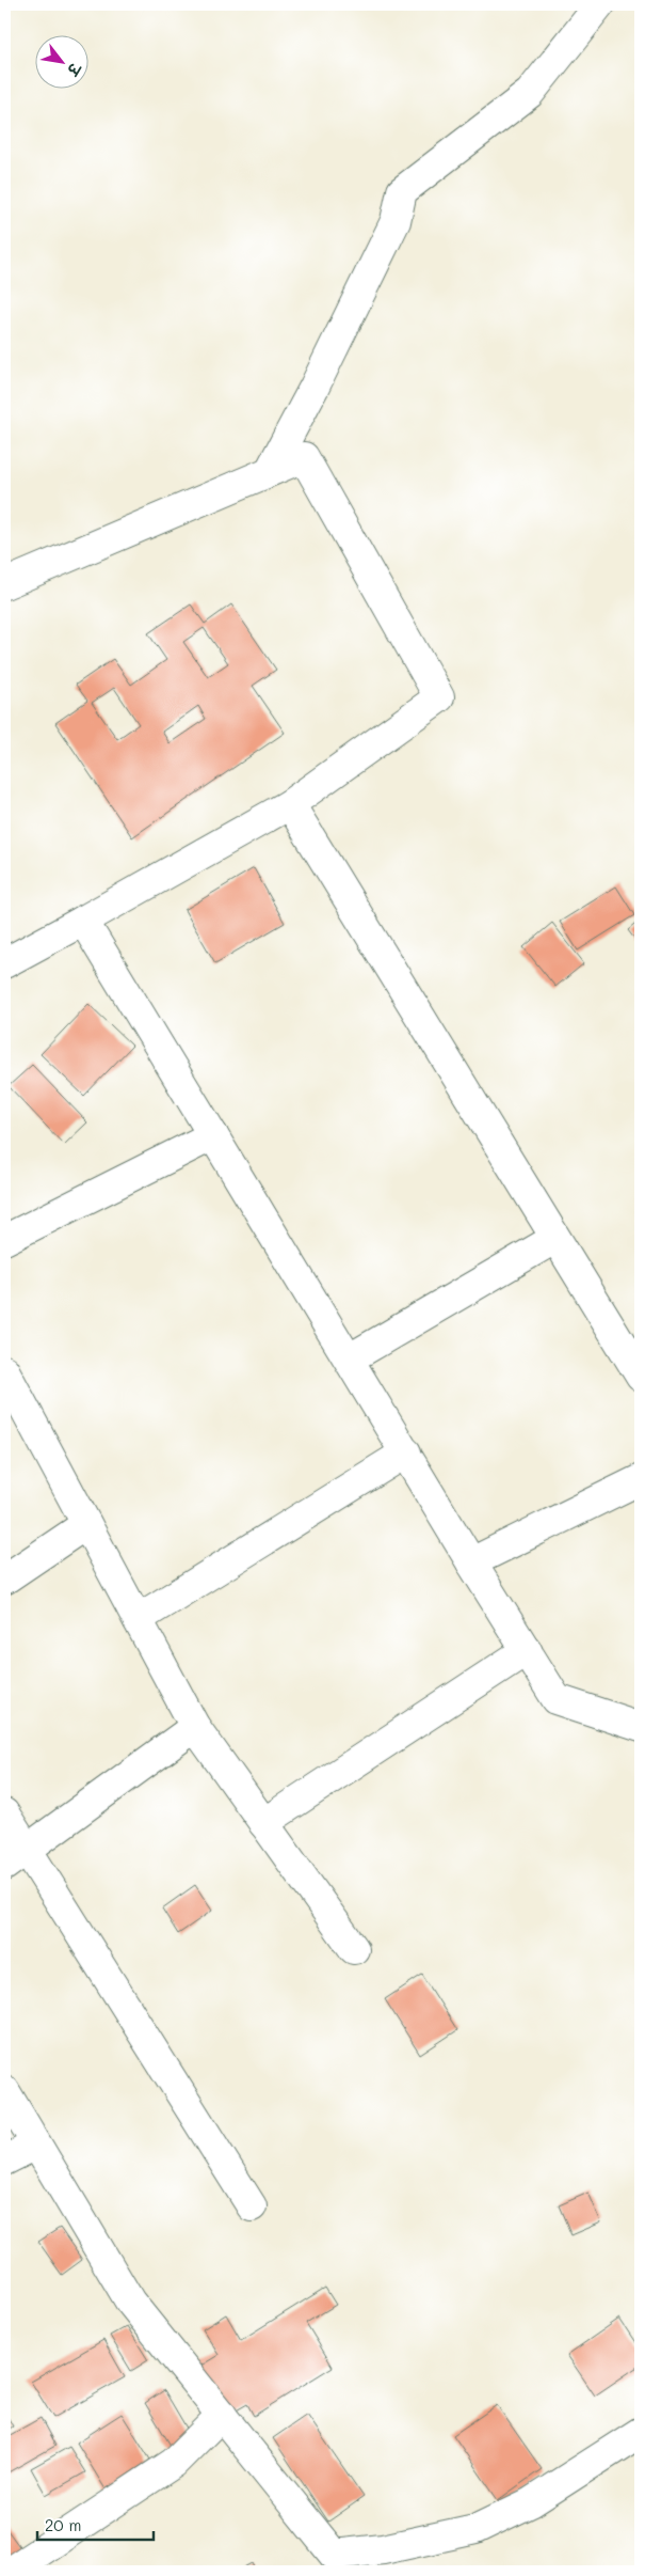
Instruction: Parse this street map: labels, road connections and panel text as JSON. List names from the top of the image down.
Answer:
{
  "scale_bar": "20 m",
  "north": "bottom right"
}
